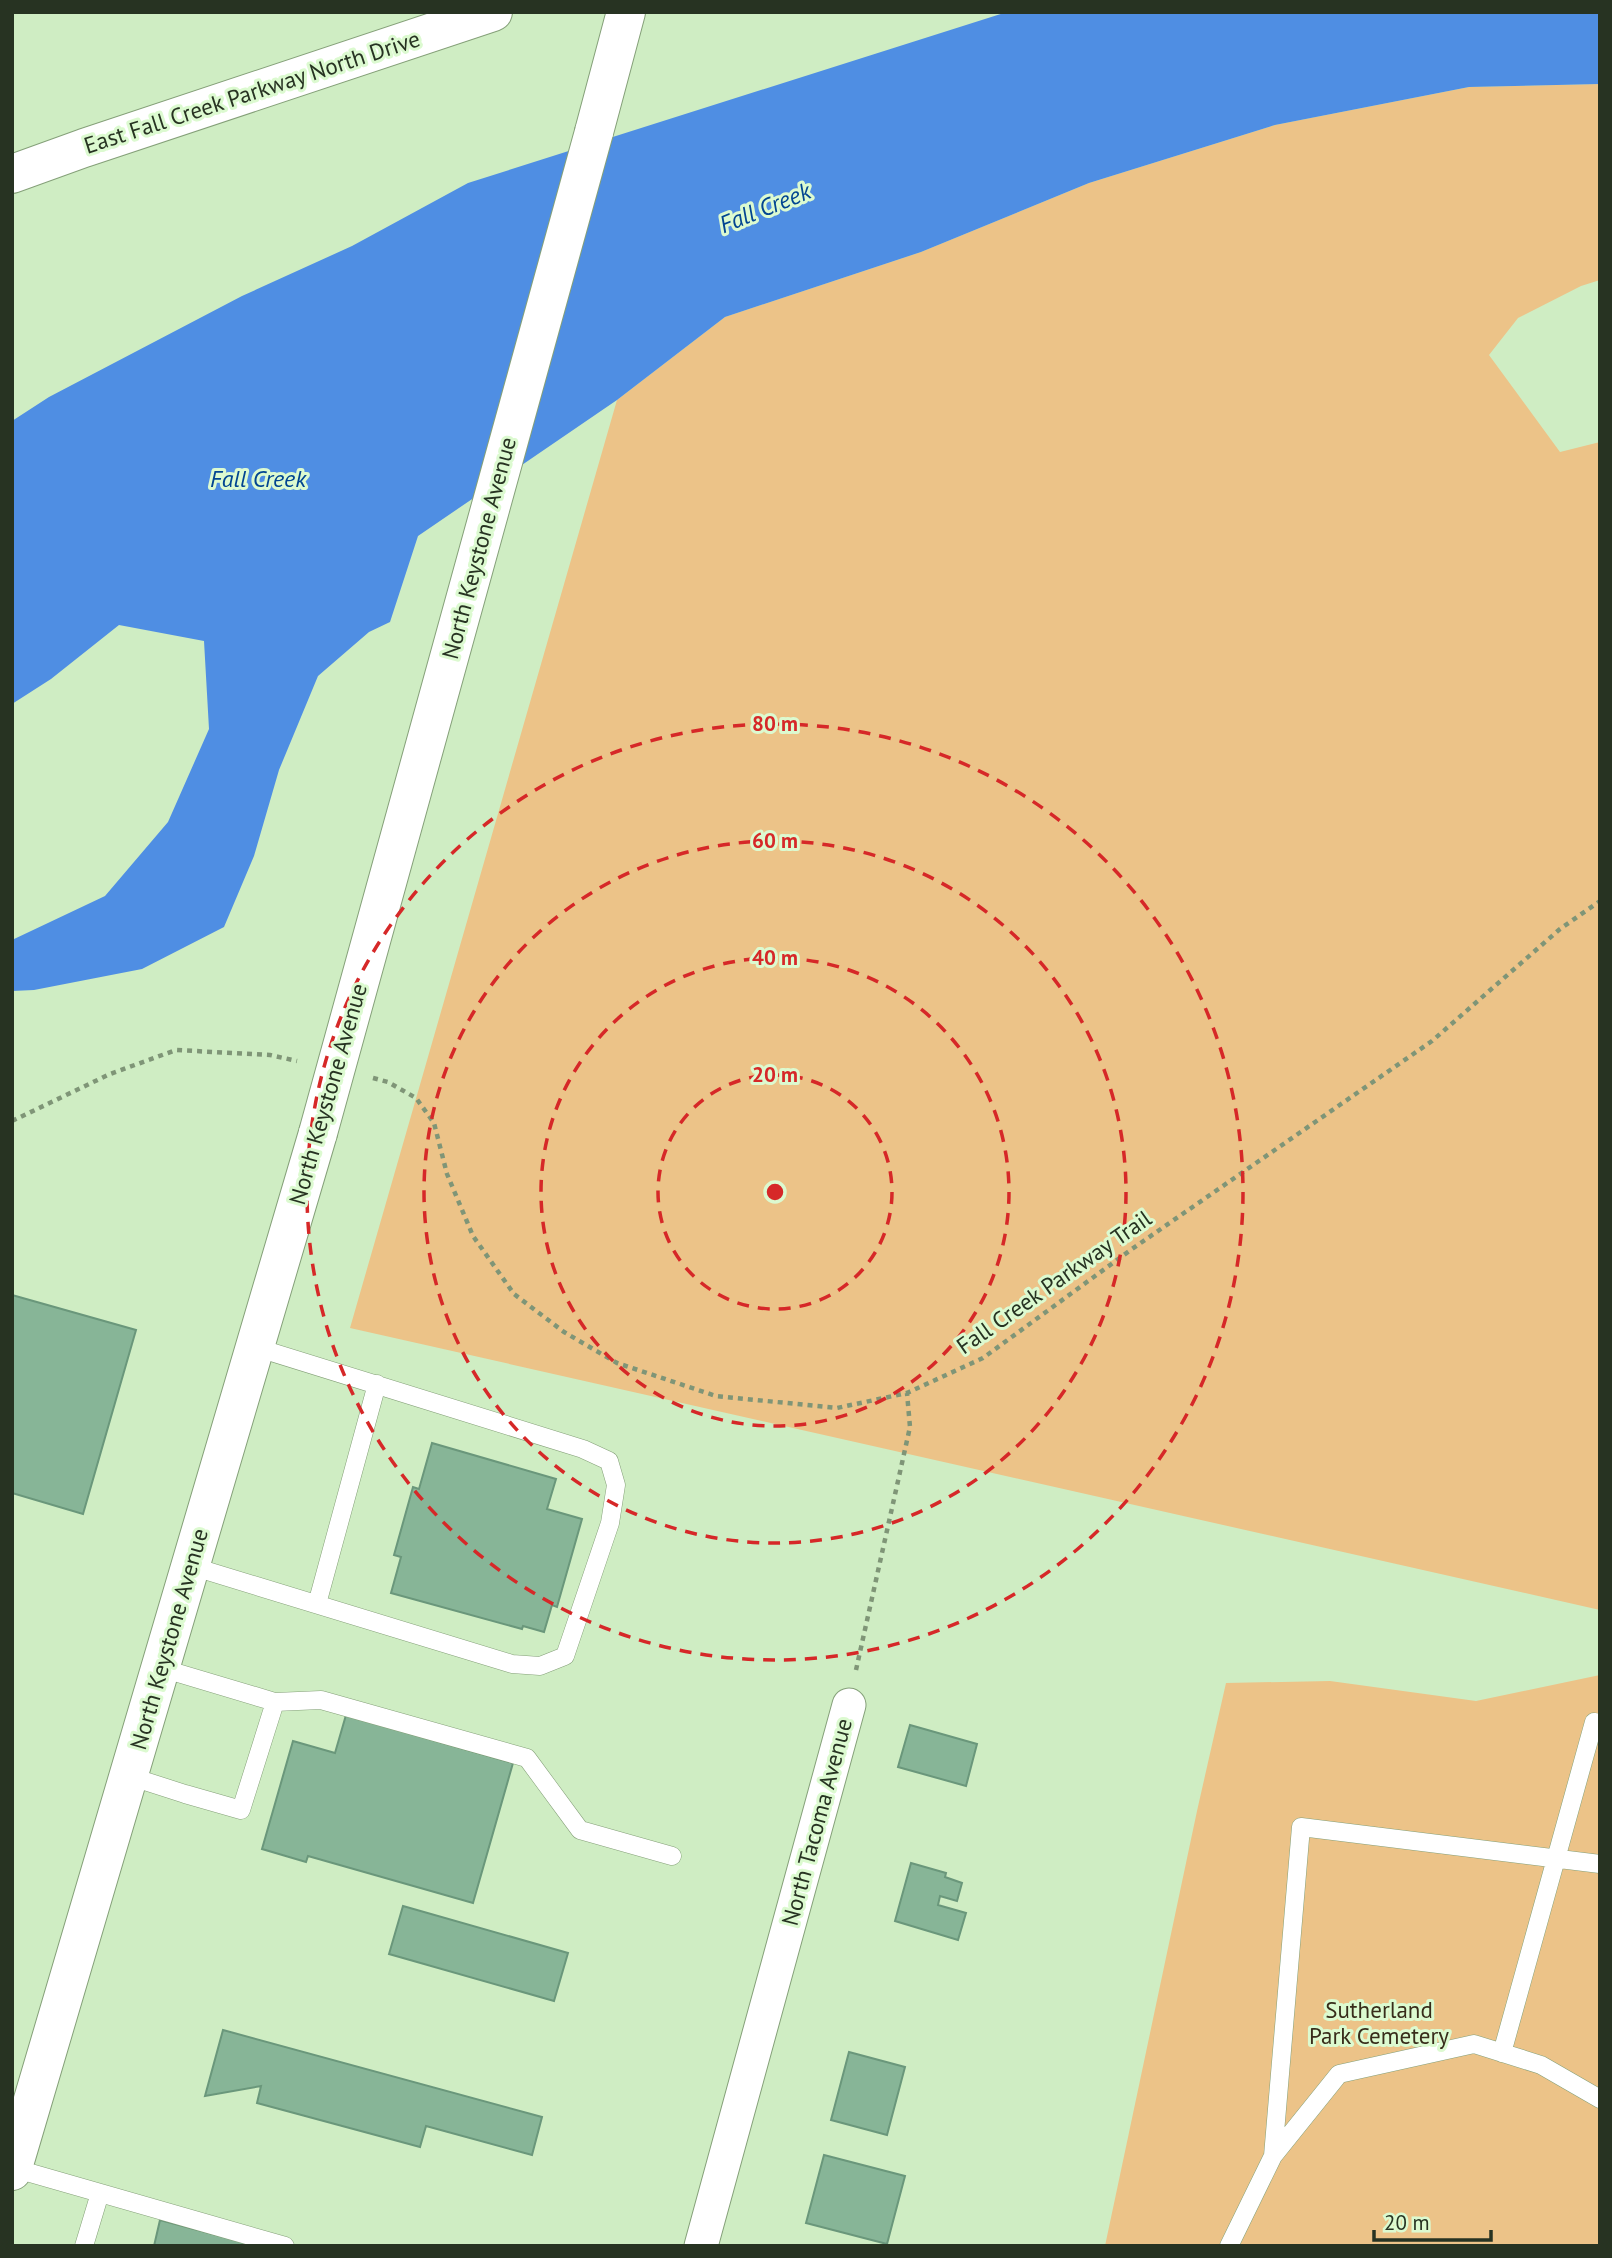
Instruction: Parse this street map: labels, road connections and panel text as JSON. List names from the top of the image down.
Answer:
{
  "streets": {
    "main road": ["East Fall Creek Parkway North Drive", "North Keystone Avenue"],
    "street": ["North Tacoma Avenue"],
    "path": ["Fall Creek Parkway Trail"]
  },
  "crossings": [
    ["Fall Creek Parkway Trail", "North Tacoma Avenue"]
  ],
  "water": ["Fall Creek"],
  "parks": ["Sutherland Park Cemetery"],
  "scale_bar": "20 m",
  "rings": [
    "80 m",
    "60 m",
    "40 m",
    "20 m"
  ]
}
